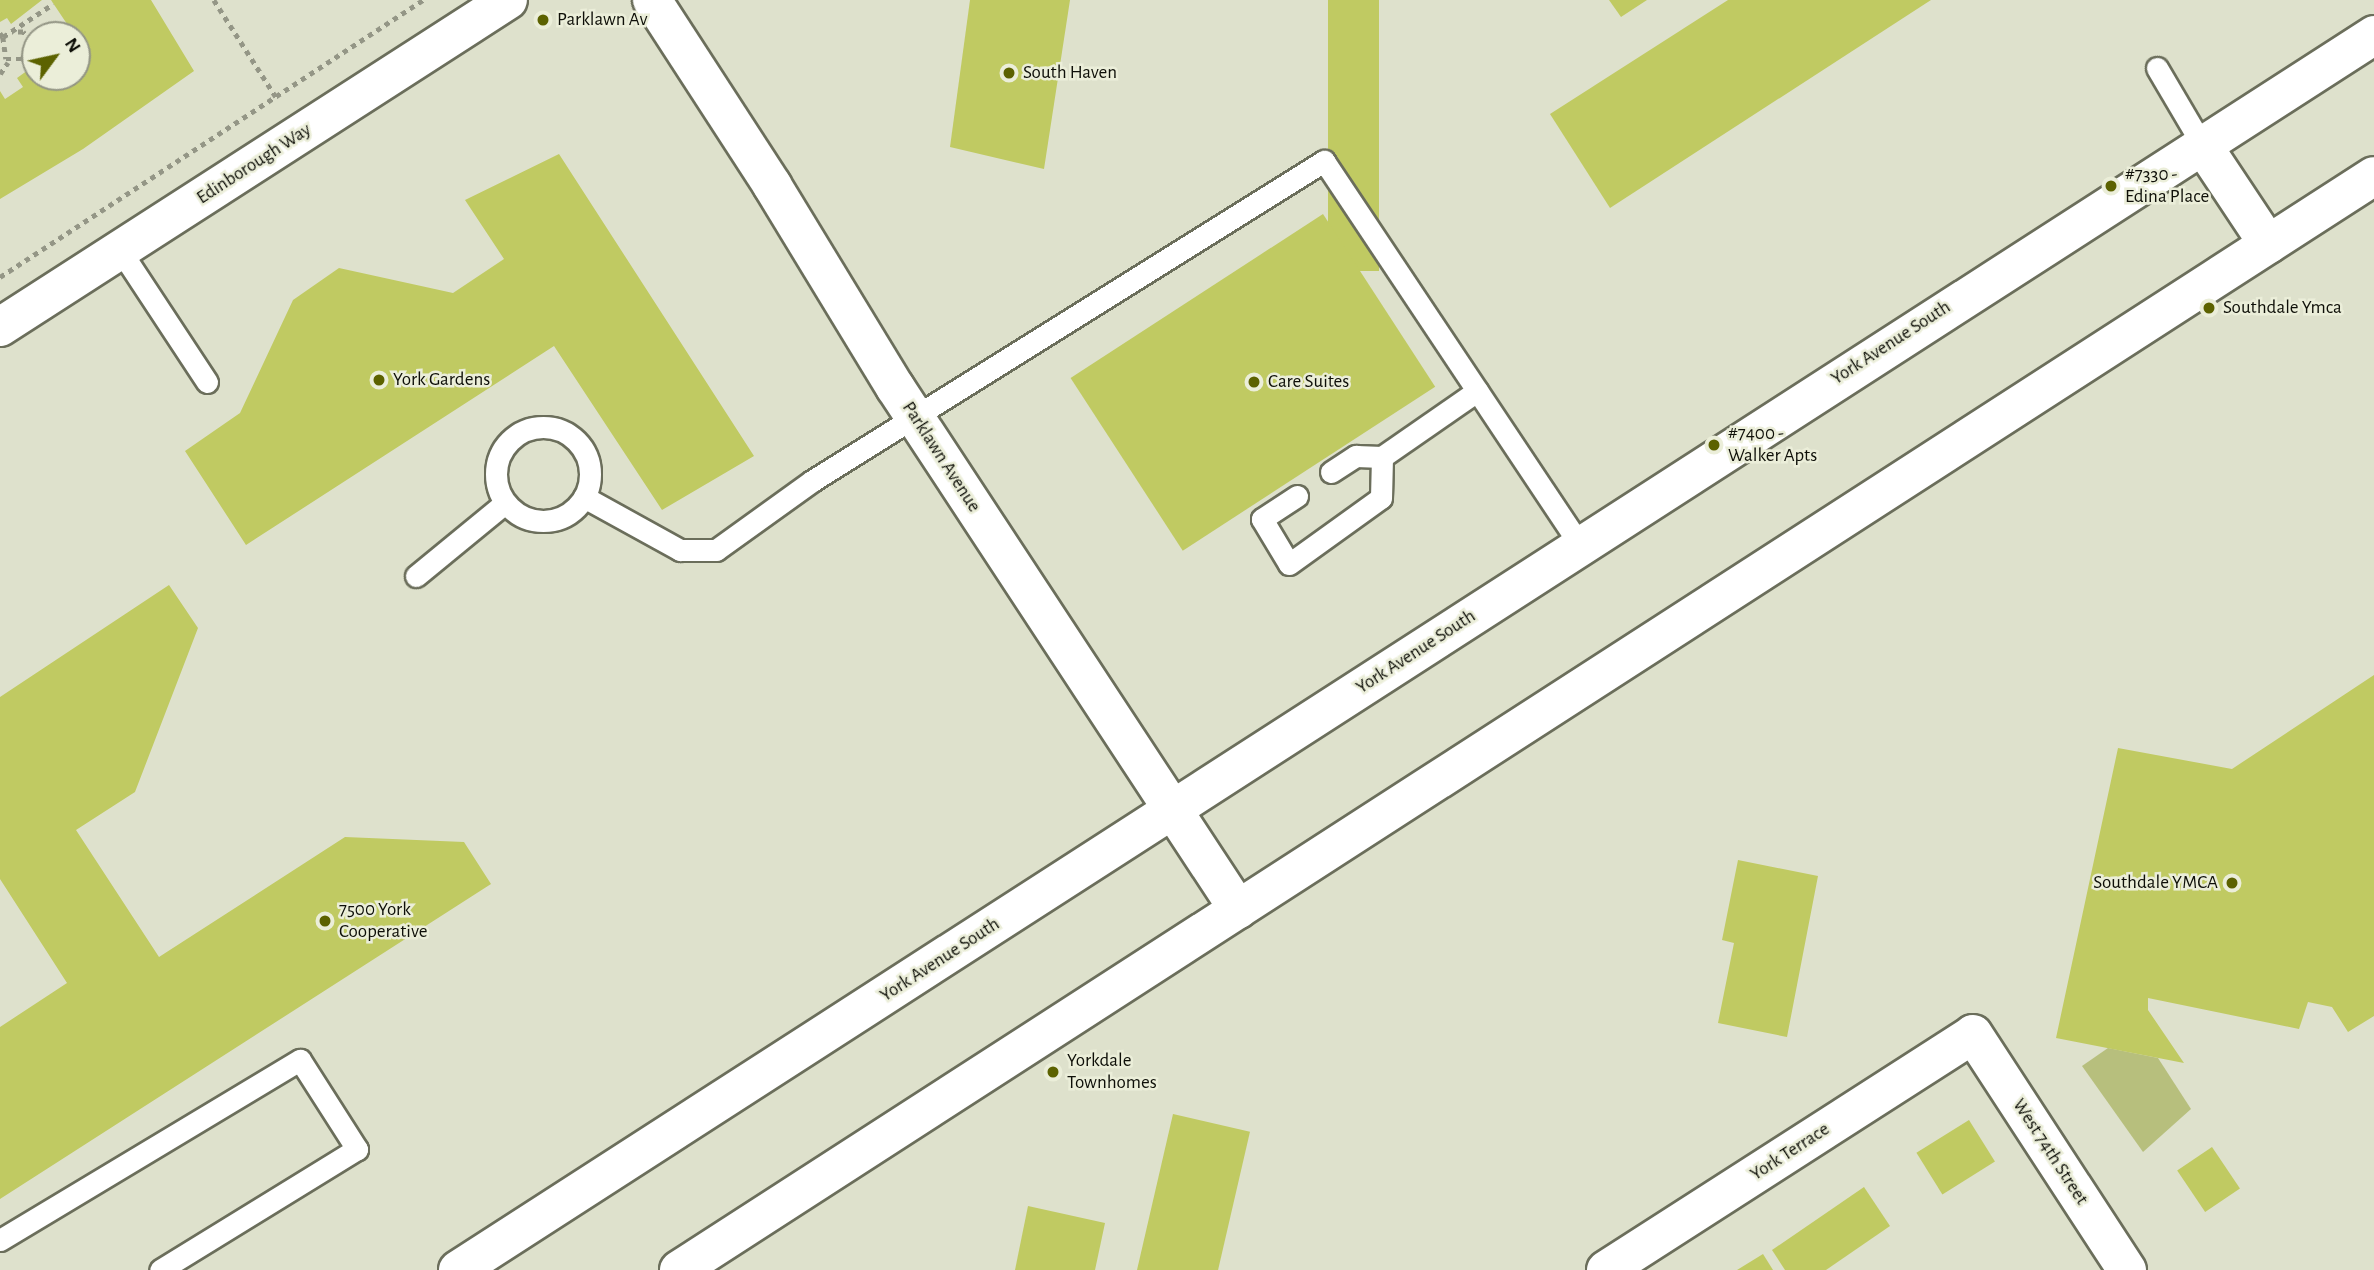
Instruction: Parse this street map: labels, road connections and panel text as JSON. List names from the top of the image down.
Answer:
{
  "streets": {
    "street": [
      "Edinborough Way",
      "York Avenue South",
      "Parklawn Avenue",
      "York Terrace",
      "West 74th Street"
    ]
  },
  "crossings": [
    ["York Avenue South", "Parklawn Avenue"],
    ["York Terrace", "West 74th Street"]
  ],
  "places": [
    "Parklawn Av",
    "South Haven",
    "#7330 - Edina Place",
    "Southdale Ymca",
    "York Gardens",
    "Care Suites",
    "#7400 - Walker Apts",
    "Southdale YMCA",
    "7500 York Cooperative",
    "Yorkdale Townhomes"
  ],
  "north": "top right"
}
